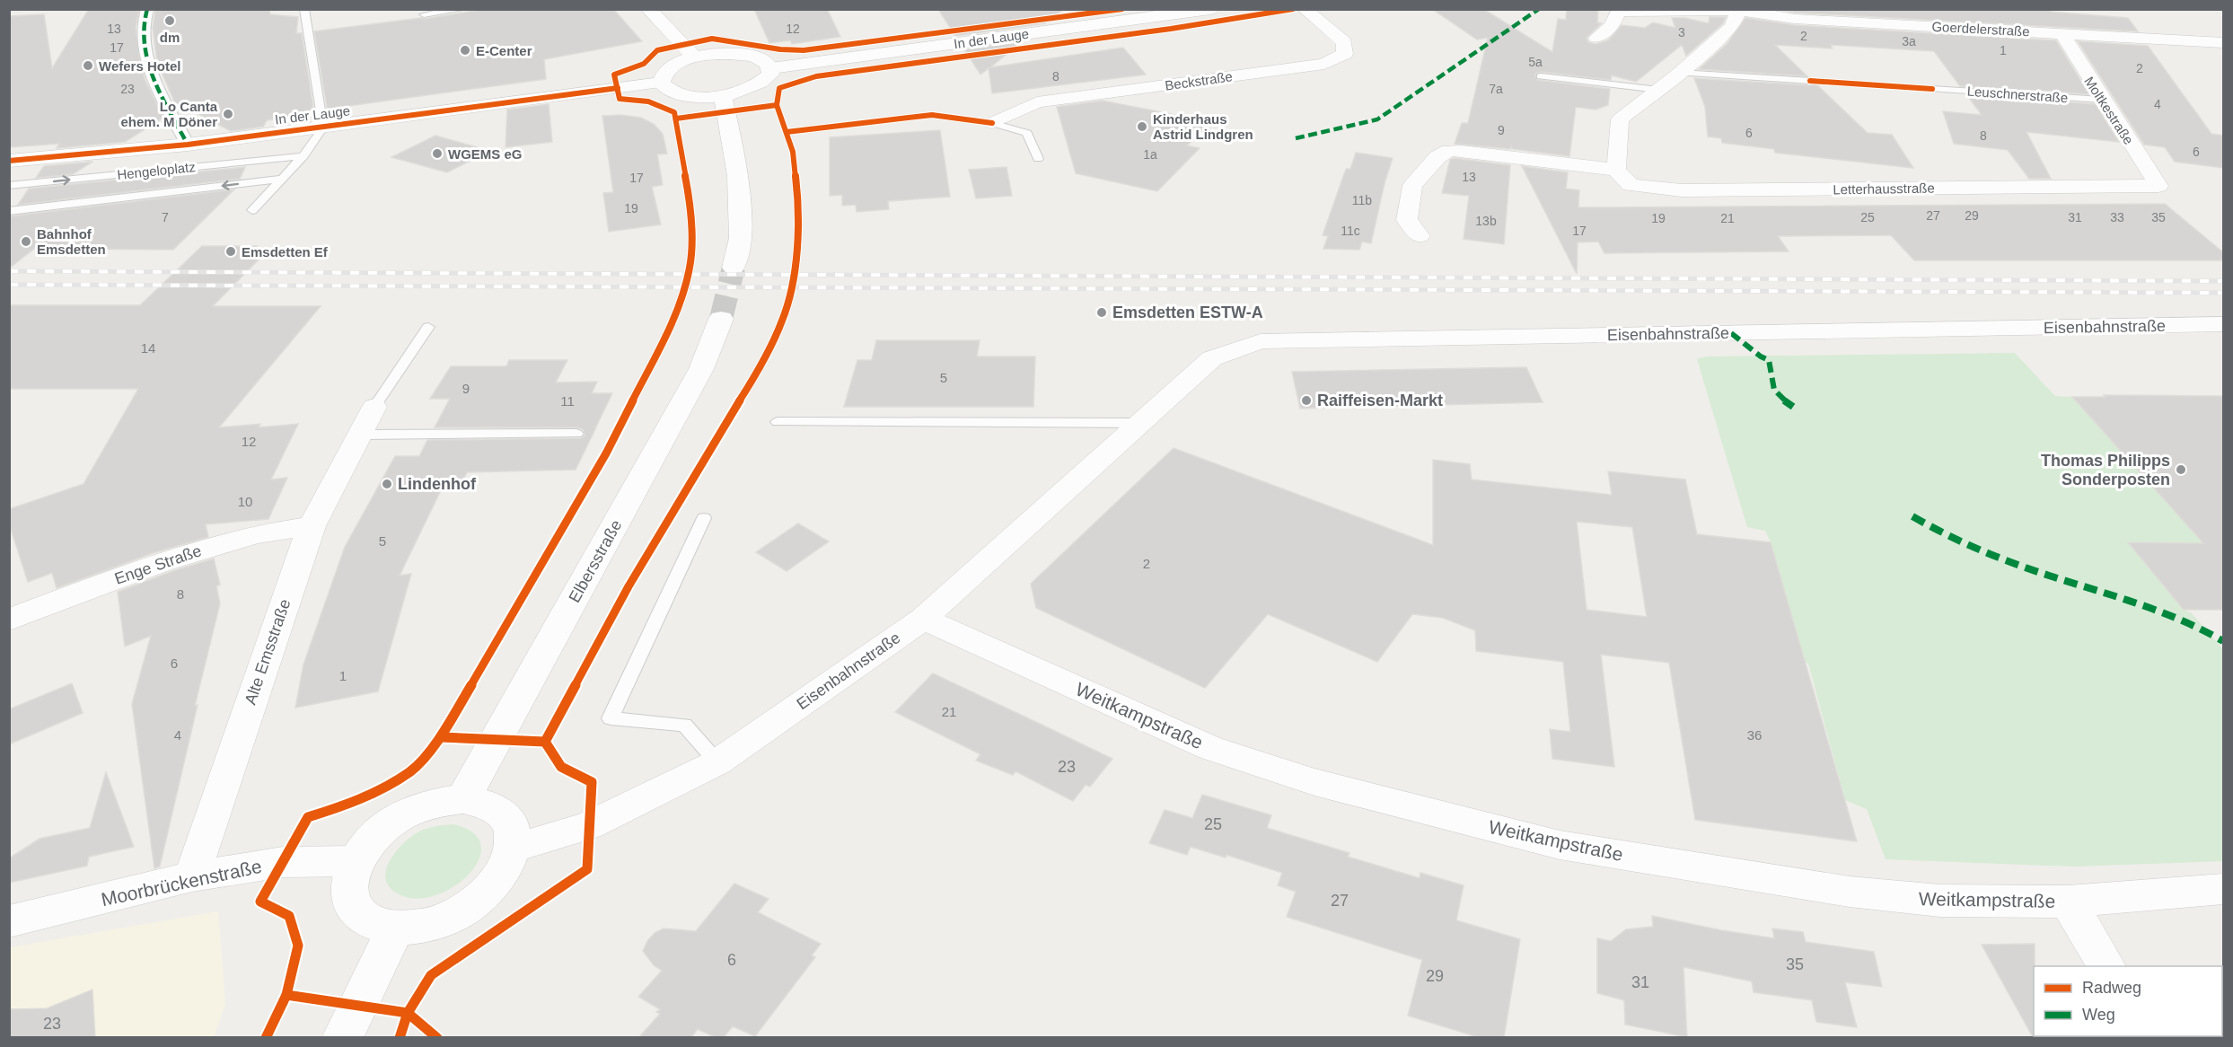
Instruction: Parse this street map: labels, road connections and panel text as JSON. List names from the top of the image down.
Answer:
{
  "streets": {
    "main road": ["In der Lauge", "Elbersstraße"],
    "street": [
      "Goerdelerstraße",
      "Beckstraße",
      "Moltkestraße",
      "Letterhausstraße",
      "Eisenbahnstraße",
      "Enge Straße",
      "Alte Emsstraße",
      "Weitkampstraße",
      "Moorbrückenstraße"
    ],
    "lane": ["Leuschnerstraße", "Hengeloplatz"]
  },
  "crossings": [
    ["Goerdelerstraße", "Moltkestraße"],
    ["Leuschnerstraße", "Moltkestraße"],
    ["Moltkestraße", "Letterhausstraße"],
    ["Eisenbahnstraße", "Elbersstraße"],
    ["Eisenbahnstraße", "Weitkampstraße"],
    ["Eisenbahnstraße", "Moorbrückenstraße"],
    ["Elbersstraße", "Moorbrückenstraße"],
    ["Enge Straße", "Alte Emsstraße"],
    ["Alte Emsstraße", "Moorbrückenstraße"]
  ],
  "places": [
    "dm",
    "E-Center",
    "Wefers Hotel",
    "Lo Canta ehem. M Döner",
    "Kinderhaus Astrid Lindgren",
    "WGEMS eG",
    "Bahnhof Emsdetten",
    "Emsdetten Ef",
    "Emsdetten ESTW-A",
    "Raiffeisen-Markt",
    "Thomas Philipps Sonderposten",
    "Lindenhof"
  ],
  "house_numbers": [
    "13",
    "12",
    "3",
    "2",
    "3a",
    "17",
    "1",
    "5a",
    "2",
    "8",
    "23",
    "7a",
    "4",
    "9",
    "6",
    "8",
    "6",
    "1a",
    "13",
    "17",
    "11b",
    "19",
    "27",
    "29",
    "7",
    "25",
    "31",
    "33",
    "35",
    "19",
    "21",
    "13b",
    "11c",
    "17",
    "14",
    "5",
    "9",
    "11",
    "12",
    "10",
    "5",
    "2",
    "8",
    "6",
    "1",
    "21",
    "4",
    "36",
    "23",
    "25",
    "27",
    "6",
    "35",
    "29",
    "31",
    "23"
  ],
  "legend": ["Radweg", "Weg"]
}
